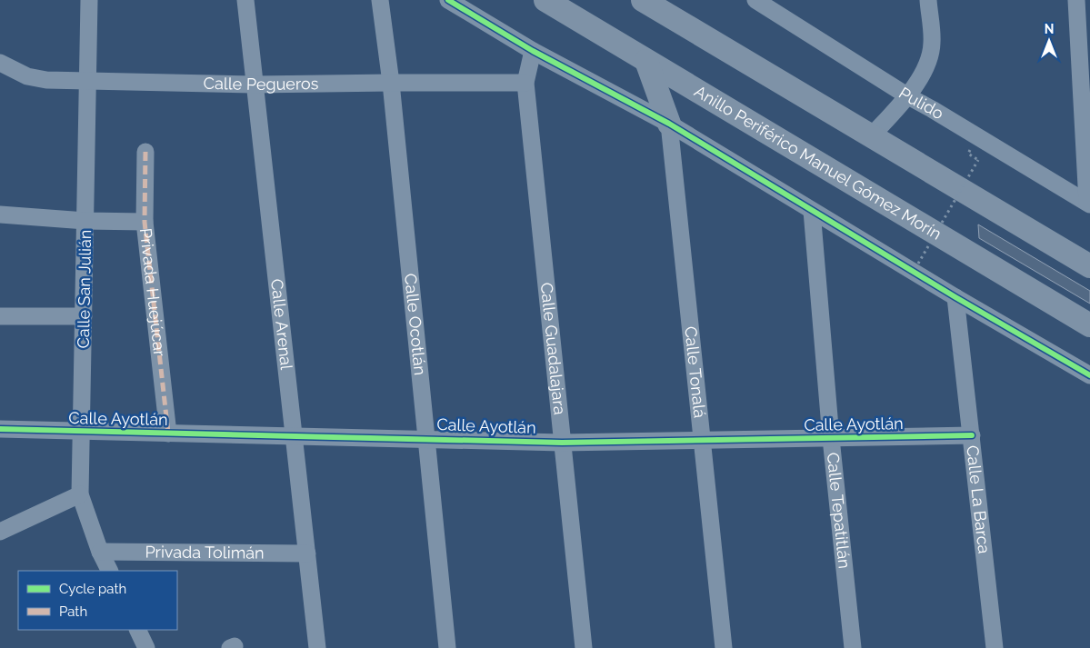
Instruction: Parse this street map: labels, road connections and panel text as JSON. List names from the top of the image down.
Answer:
{
  "streets": {
    "highway": ["Anillo Periférico Manuel Gómez Morín"],
    "street": [
      "Calle Pegueros",
      "Pulido",
      "Calle San Julián",
      "Privada Huejúcar",
      "Calle Arenal",
      "Calle Ocotlán",
      "Calle Guadalajara",
      "Calle Tonalá",
      "Calle Ayotlán",
      "Calle La Barca",
      "Calle Tepatitlán",
      "Privada Tolimán"
    ]
  },
  "crossings": [
    ["Calle Pegueros", "Calle San Julián"],
    ["Calle Pegueros", "Calle Arenal"],
    ["Calle Pegueros", "Calle Ocotlán"],
    ["Calle Pegueros", "Calle Guadalajara"],
    ["Calle San Julián", "Calle Ayotlán"],
    ["Calle San Julián", "Privada Tolimán"],
    ["Privada Huejúcar", "Calle Ayotlán"],
    ["Calle Arenal", "Calle Ayotlán"],
    ["Calle Arenal", "Privada Tolimán"],
    ["Calle Ocotlán", "Calle Ayotlán"],
    ["Calle Guadalajara", "Calle Ayotlán"],
    ["Calle Tonalá", "Calle Ayotlán"],
    ["Calle Ayotlán", "Calle La Barca"],
    ["Calle Ayotlán", "Calle Tepatitlán"]
  ],
  "legend": ["Cycle path", "Path"],
  "north": "top"
}
